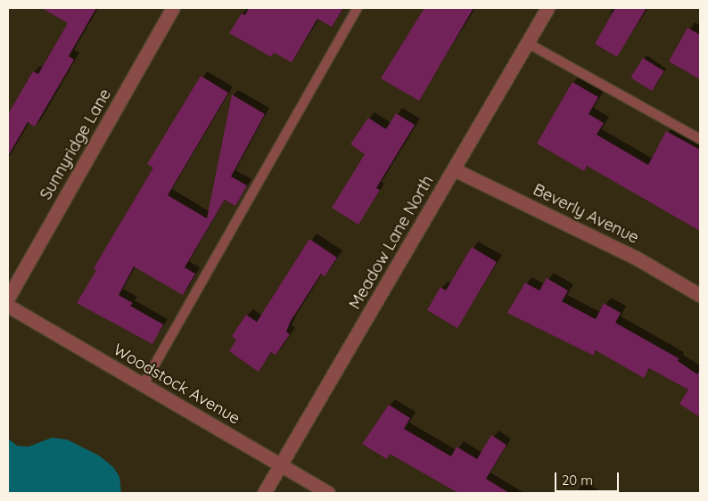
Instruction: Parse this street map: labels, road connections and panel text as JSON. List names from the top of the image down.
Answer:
{
  "streets": {
    "street": [
      "Sunnyridge Lane",
      "Beverly Avenue",
      "Meadow Lane North",
      "Woodstock Avenue"
    ]
  },
  "crossings": [
    ["Beverly Avenue", "Meadow Lane North"],
    ["Meadow Lane North", "Woodstock Avenue"]
  ],
  "scale_bar": "20 m"
}
